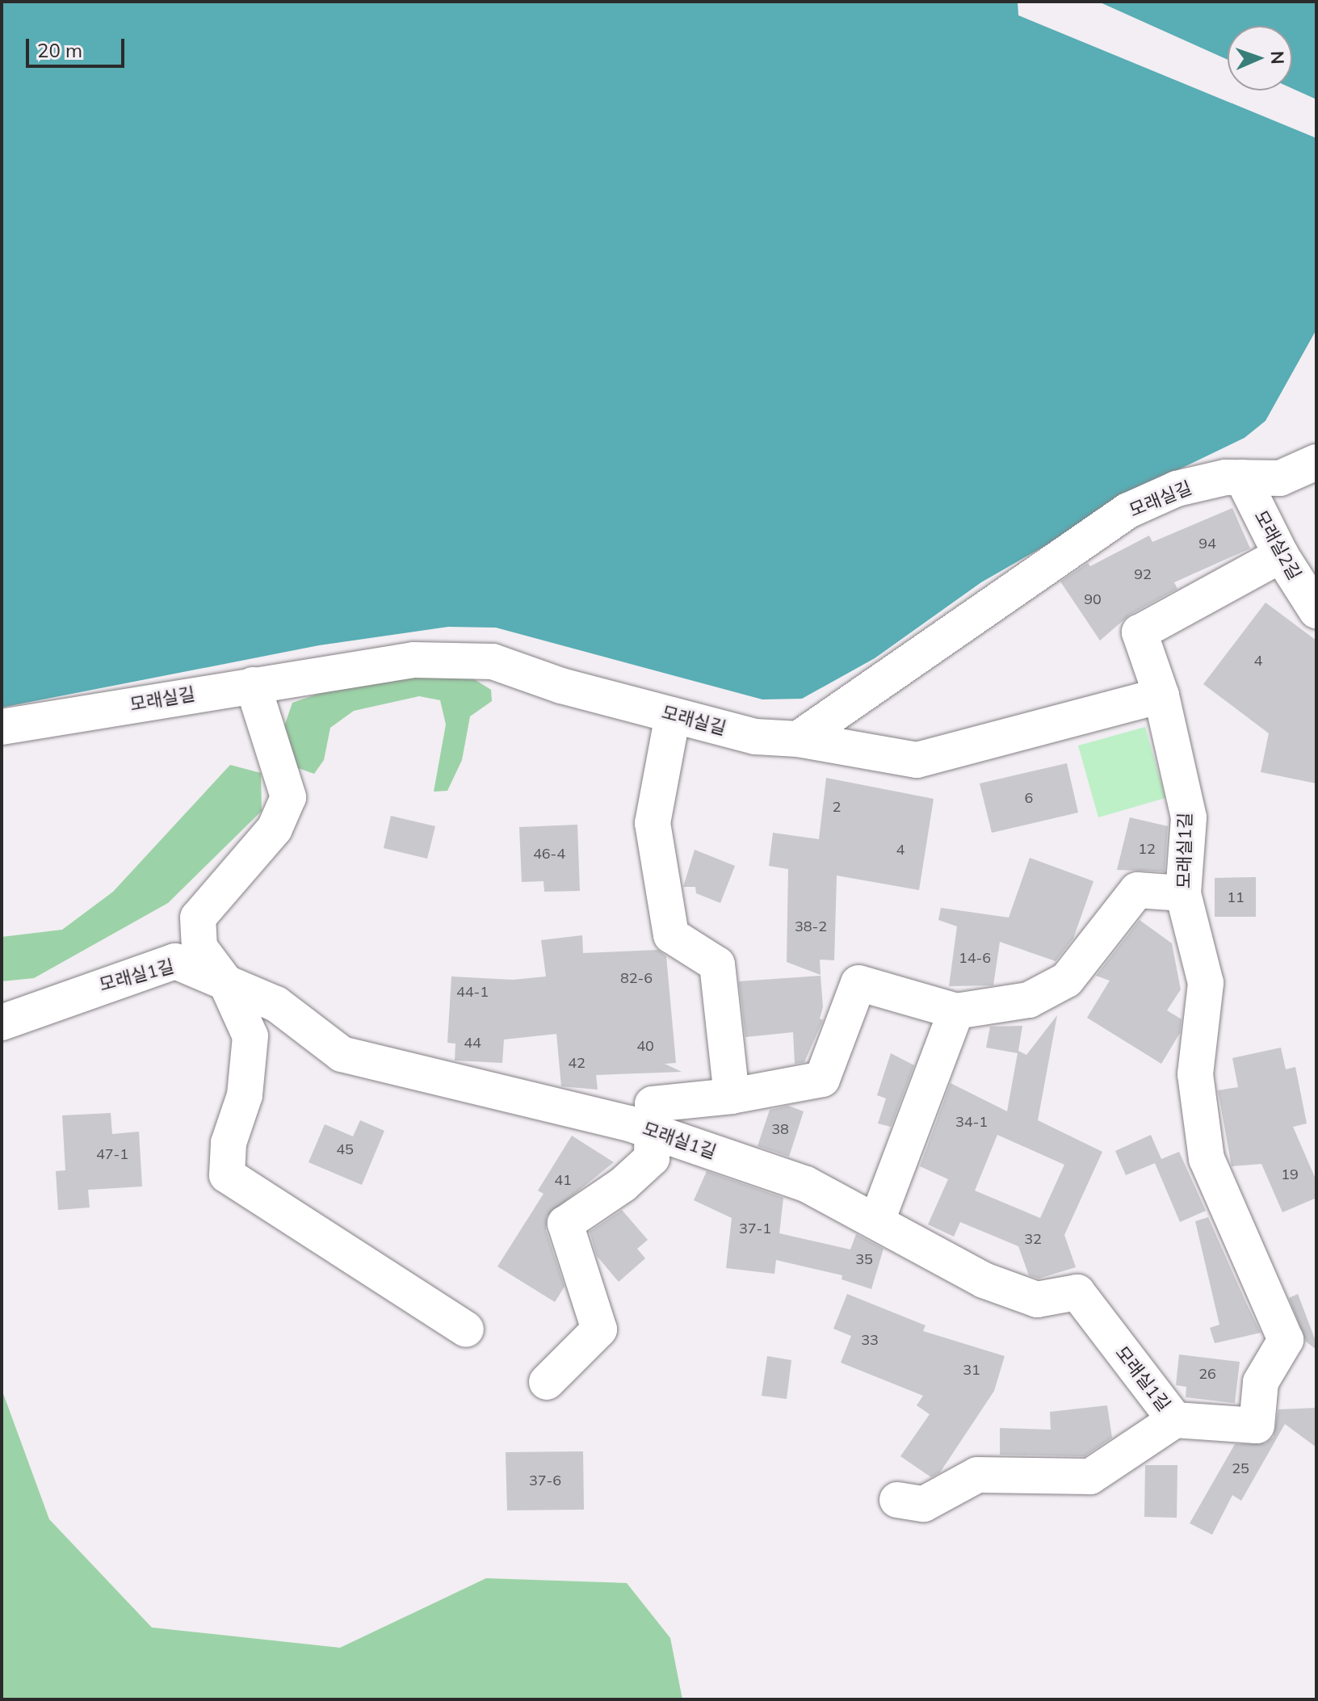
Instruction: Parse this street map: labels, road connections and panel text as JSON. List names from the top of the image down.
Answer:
{
  "streets": {
    "street": ["모래실길", "모래실2길", "모래실1길"]
  },
  "crossings": [
    ["모래실길", "모래실2길"],
    ["모래실2길", "모래실1길"]
  ],
  "house_numbers": [
    "94",
    "92",
    "90",
    "4",
    "6",
    "2",
    "12",
    "4",
    "46-4",
    "11",
    "38-2",
    "14-6",
    "82-6",
    "44-1",
    "44",
    "40",
    "42",
    "34-1",
    "38",
    "45",
    "47-1",
    "19",
    "41",
    "37-1",
    "32",
    "35",
    "33",
    "31",
    "26",
    "25",
    "37-6"
  ],
  "scale_bar": "20 m",
  "north": "right"
}
